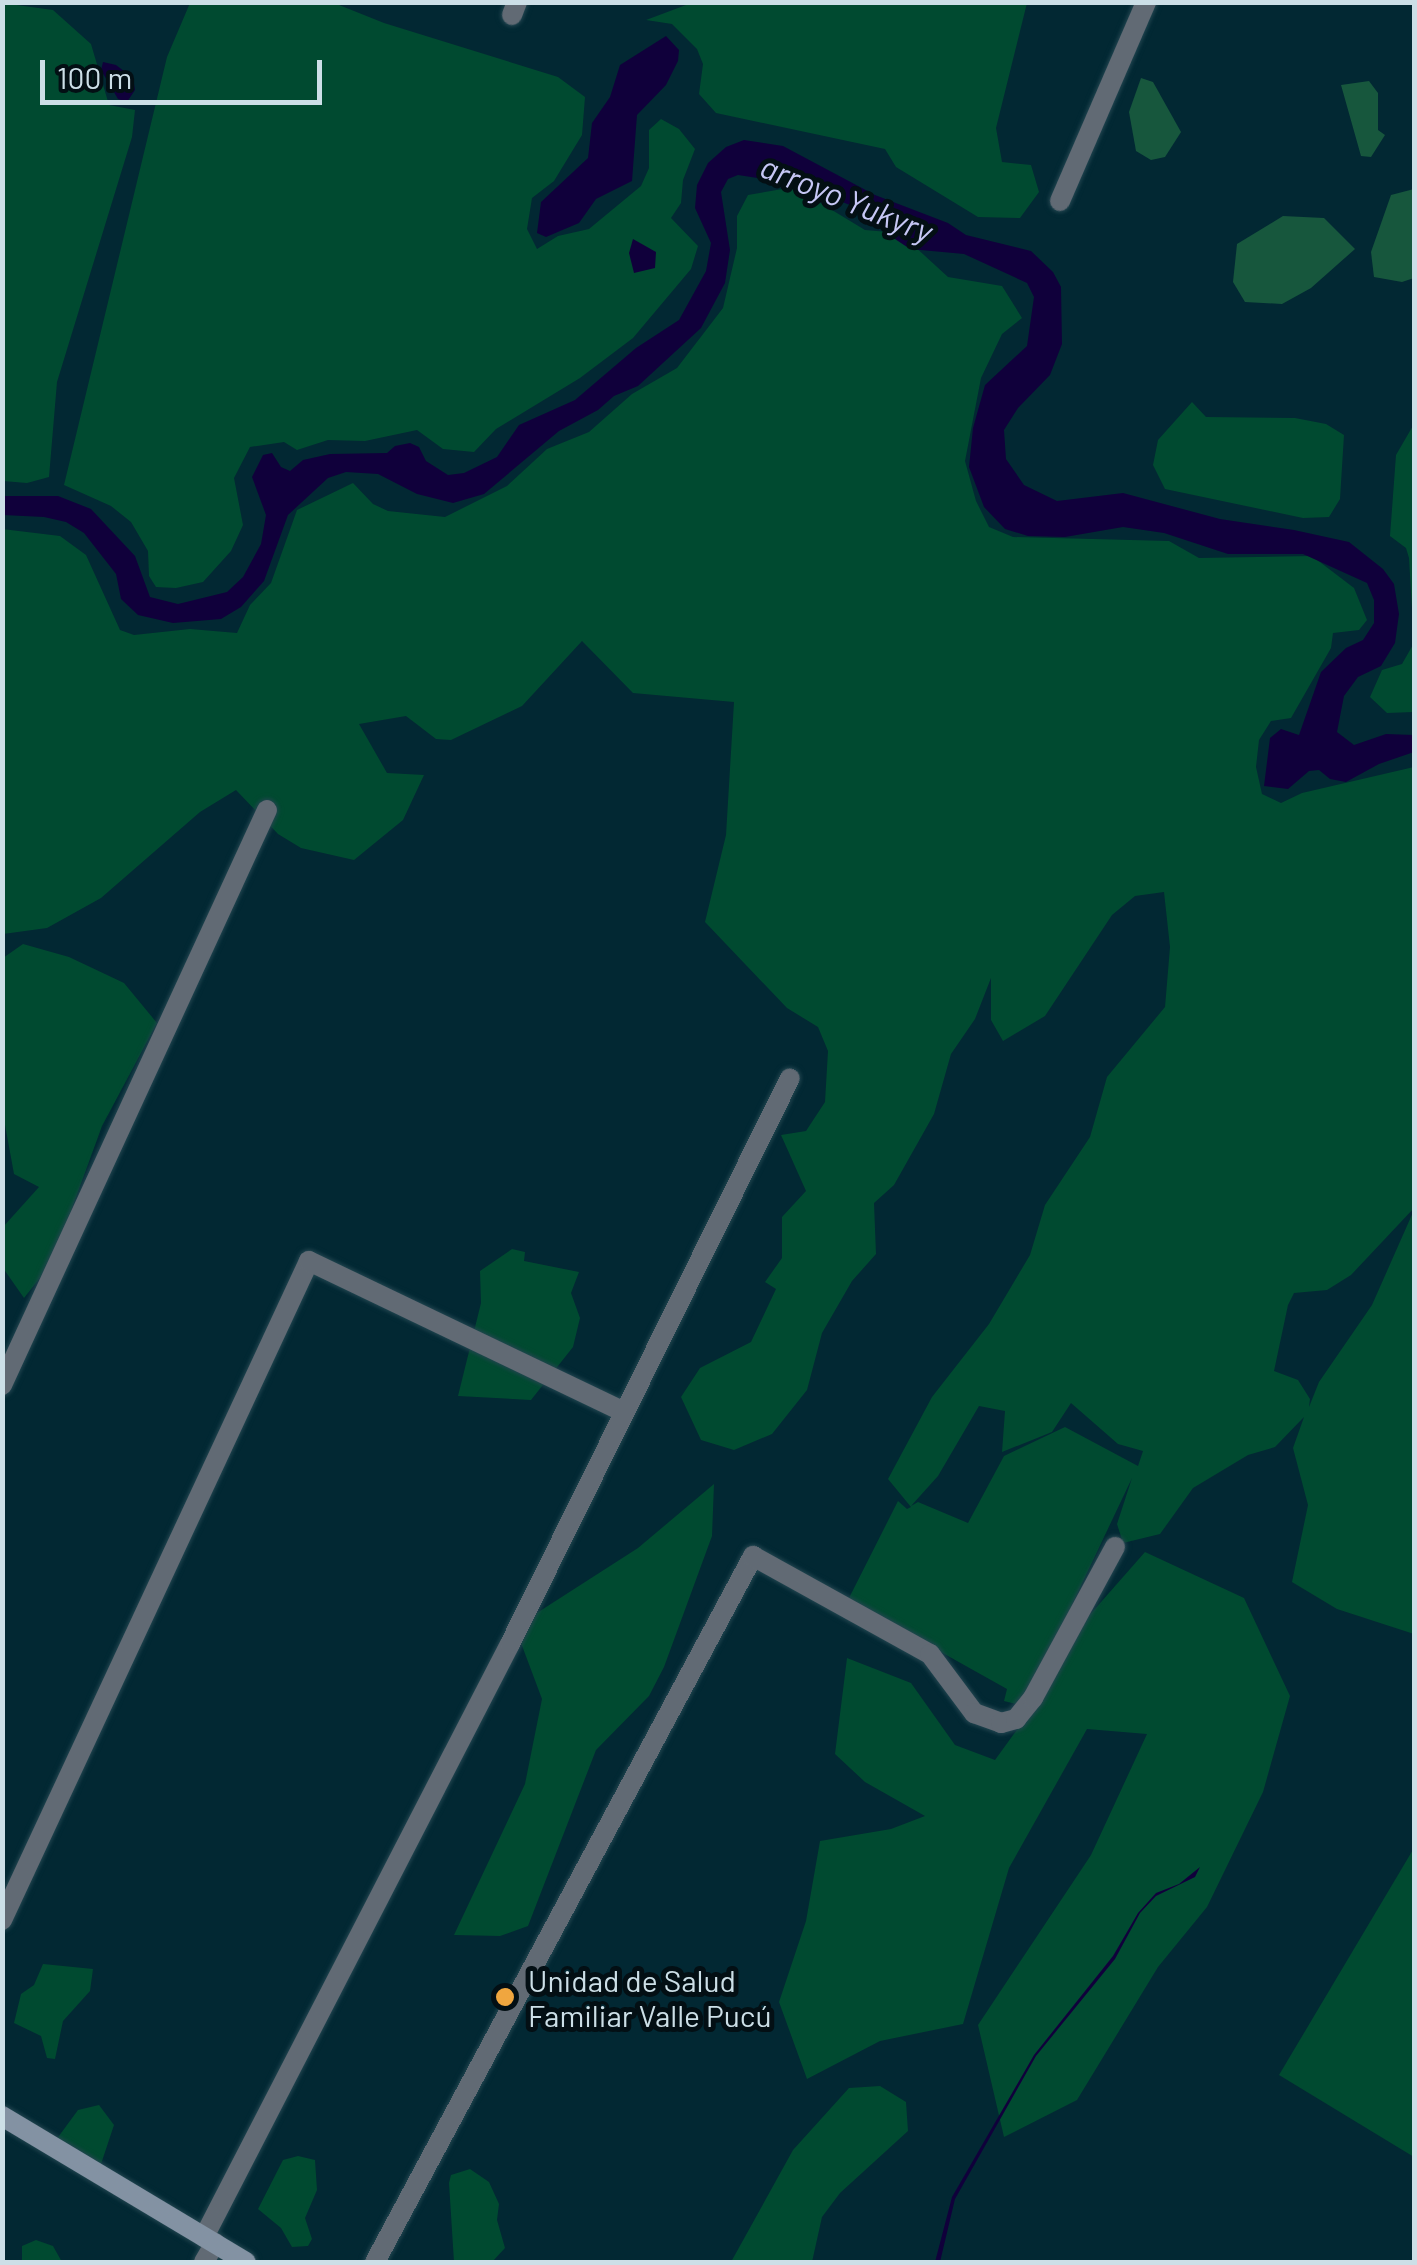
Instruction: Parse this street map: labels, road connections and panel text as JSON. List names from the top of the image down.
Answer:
{
  "water": ["arroyo Yukyry"],
  "places": ["Unidad de Salud Familiar Valle Pucú"],
  "scale_bar": "100 m"
}
